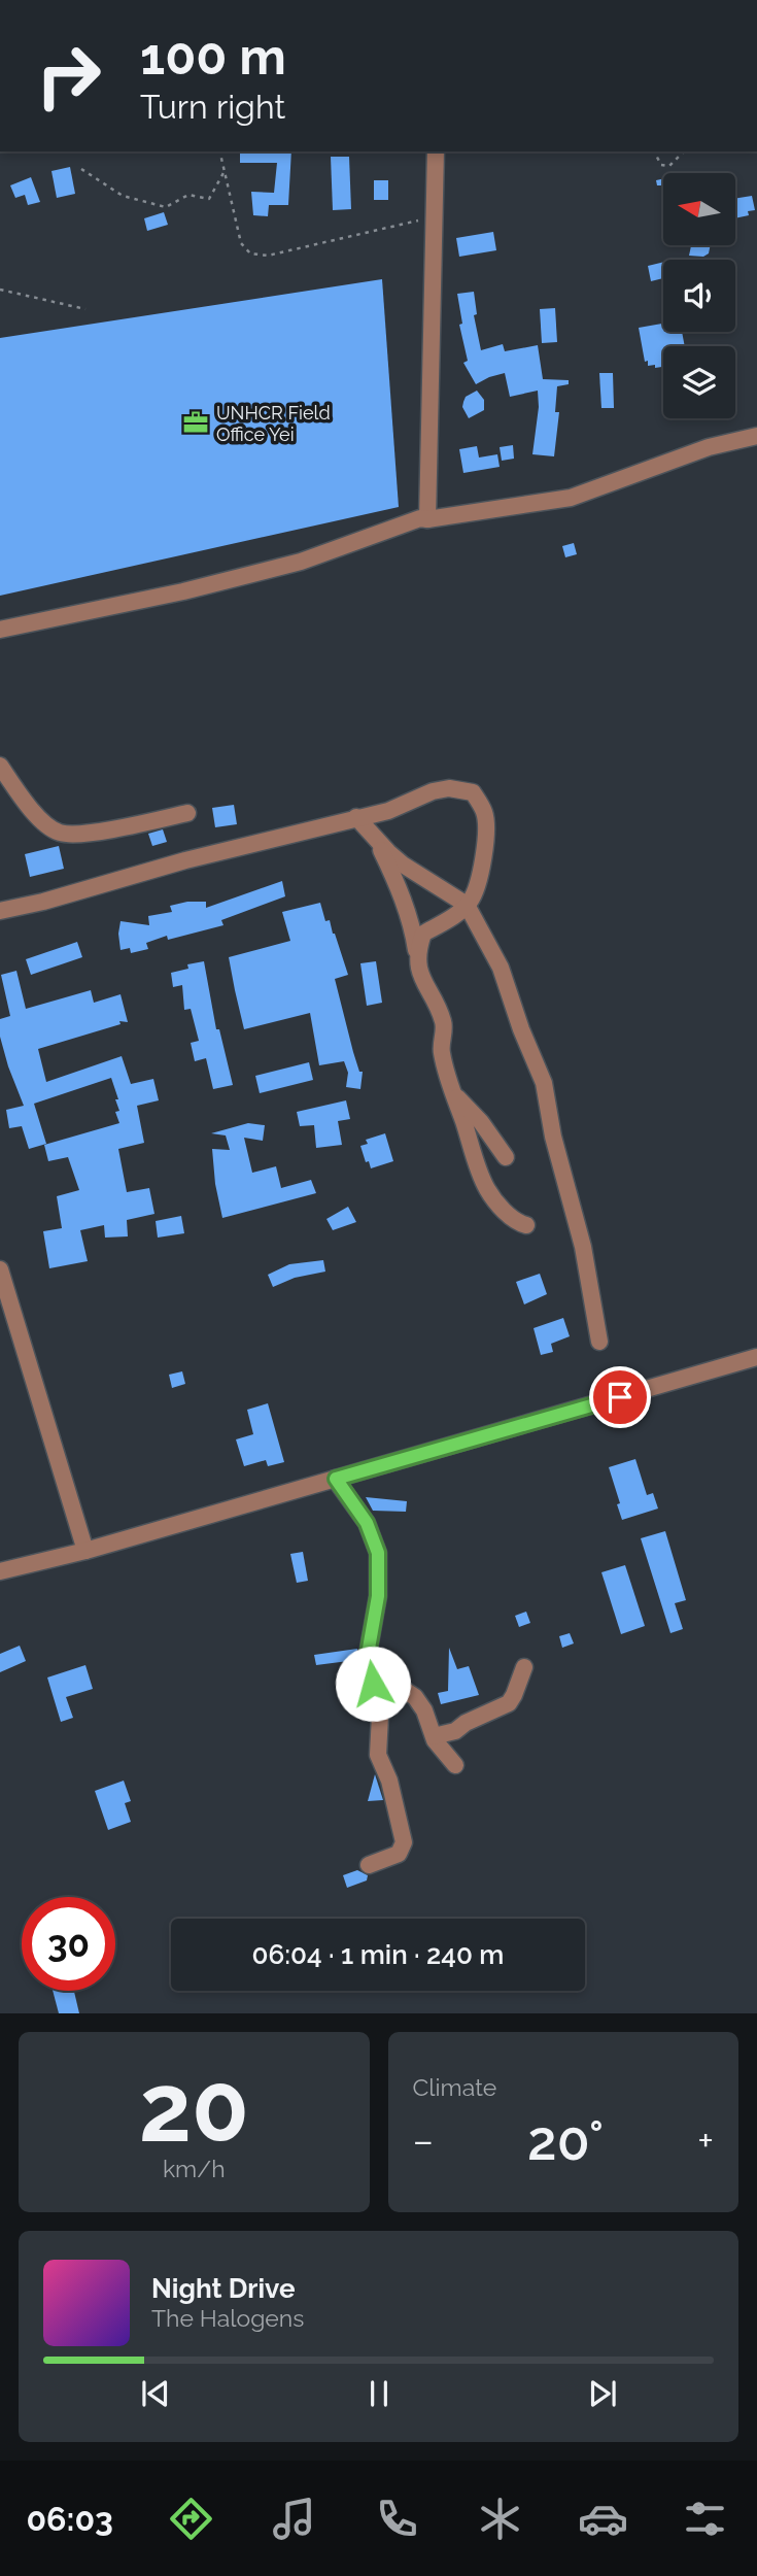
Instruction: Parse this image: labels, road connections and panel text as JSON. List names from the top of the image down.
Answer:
{
  "places": {
    "office": ["UNHCR Field Office Yei"]
  },
  "north": "left",
  "page": {
    "turn": ["100 m", "Turn right"],
    "limit": "30",
    "trip": "06:04 · 1 min · 240 m",
    "tile": [
      ["20", "km/h"],
      "Climate"
    ],
    "heat": ["−", "20°", "+"],
    "song": ["Night Drive", "The Halogens"],
    "tabs": "06:03"
  }
}
